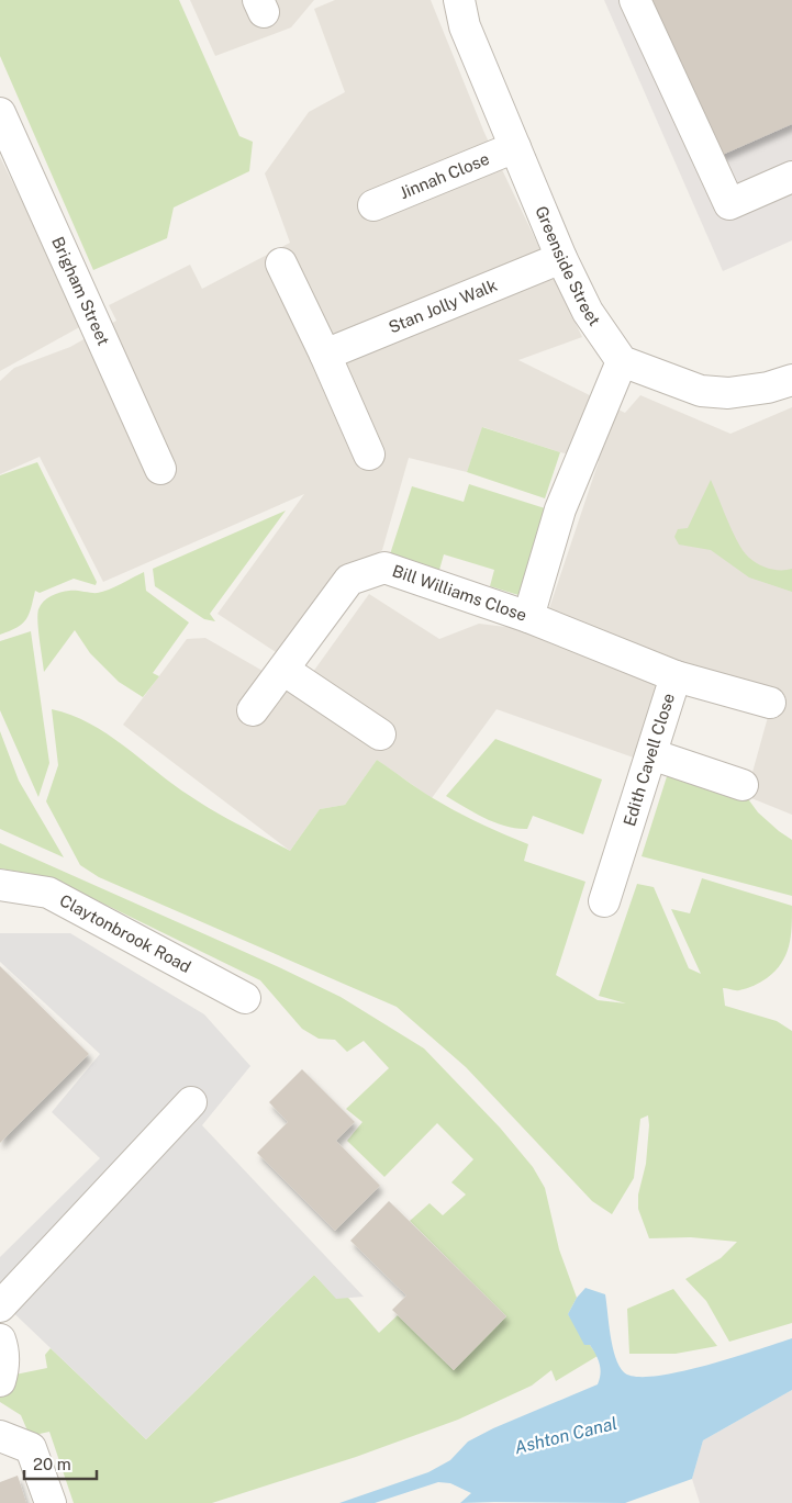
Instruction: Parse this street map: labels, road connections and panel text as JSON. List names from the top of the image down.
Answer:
{
  "streets": {
    "street": [
      "Jinnah Close",
      "Greenside Street",
      "Brigham Street",
      "Stan Jolly Walk",
      "Bill Williams Close",
      "Edith Cavell Close",
      "Claytonbrook Road"
    ]
  },
  "crossings": [
    ["Jinnah Close", "Greenside Street"],
    ["Greenside Street", "Stan Jolly Walk"],
    ["Greenside Street", "Bill Williams Close"],
    ["Bill Williams Close", "Edith Cavell Close"]
  ],
  "water": ["Ashton Canal"],
  "scale_bar": "20 m"
}
